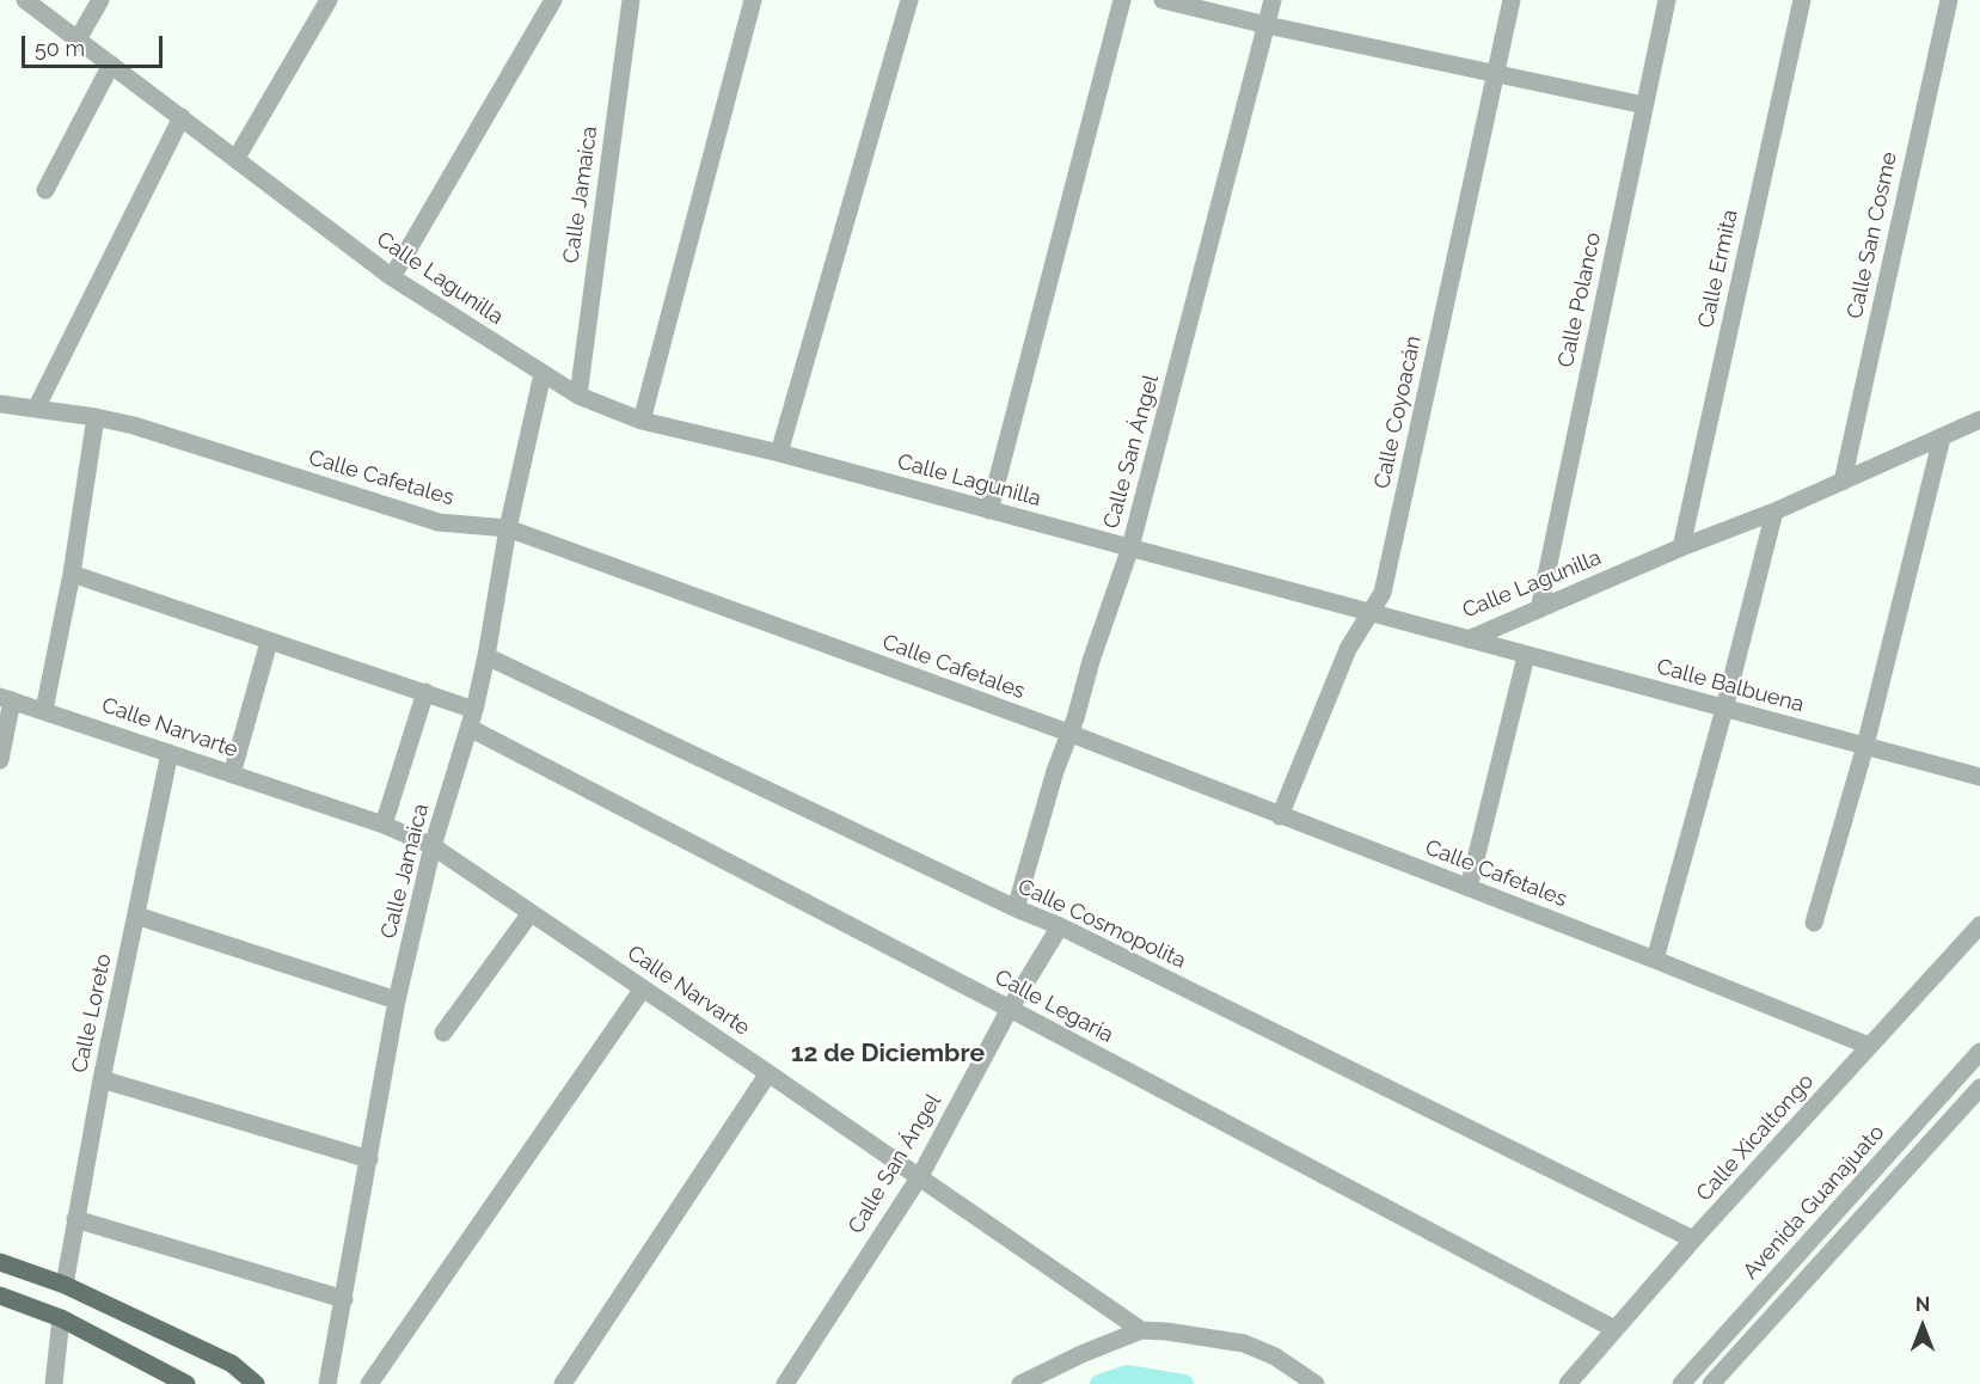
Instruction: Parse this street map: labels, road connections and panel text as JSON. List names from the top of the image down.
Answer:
{
  "streets": {
    "street": [
      "Calle Jamaica",
      "Calle San Cosme",
      "Calle Ermita",
      "Calle Lagunilla",
      "Calle Polanco",
      "Calle Coyoacán",
      "Calle San Ángel",
      "Calle Cafetales",
      "Calle Balbuena",
      "Calle Narvarte",
      "Calle Cosmopolita",
      "Calle Legaria",
      "Calle Loreto",
      "Calle Xicaltongo",
      "Avenida Guanajuato"
    ]
  },
  "crossings": [
    ["Calle Jamaica", "Calle Lagunilla"],
    ["Calle Jamaica", "Calle Cafetales"],
    ["Calle Jamaica", "Calle Narvarte"],
    ["Calle Jamaica", "Calle Cosmopolita"],
    ["Calle Jamaica", "Calle Legaria"],
    ["Calle San Cosme", "Calle Lagunilla"],
    ["Calle Ermita", "Calle Lagunilla"],
    ["Calle Lagunilla", "Calle Polanco"],
    ["Calle Lagunilla", "Calle Coyoacán"],
    ["Calle Lagunilla", "Calle San Ángel"],
    ["Calle Lagunilla", "Calle Balbuena"],
    ["Calle Coyoacán", "Calle Cafetales"],
    ["Calle San Ángel", "Calle Cafetales"],
    ["Calle San Ángel", "Calle Narvarte"],
    ["Calle San Ángel", "Calle Cosmopolita"],
    ["Calle San Ángel", "Calle Legaria"],
    ["Calle Cafetales", "Calle Xicaltongo"],
    ["Calle Narvarte", "Calle Loreto"],
    ["Calle Cosmopolita", "Calle Xicaltongo"],
    ["Calle Legaria", "Calle Xicaltongo"]
  ],
  "districts": ["12 de Diciembre"],
  "scale_bar": "50 m",
  "north": "top"
}
